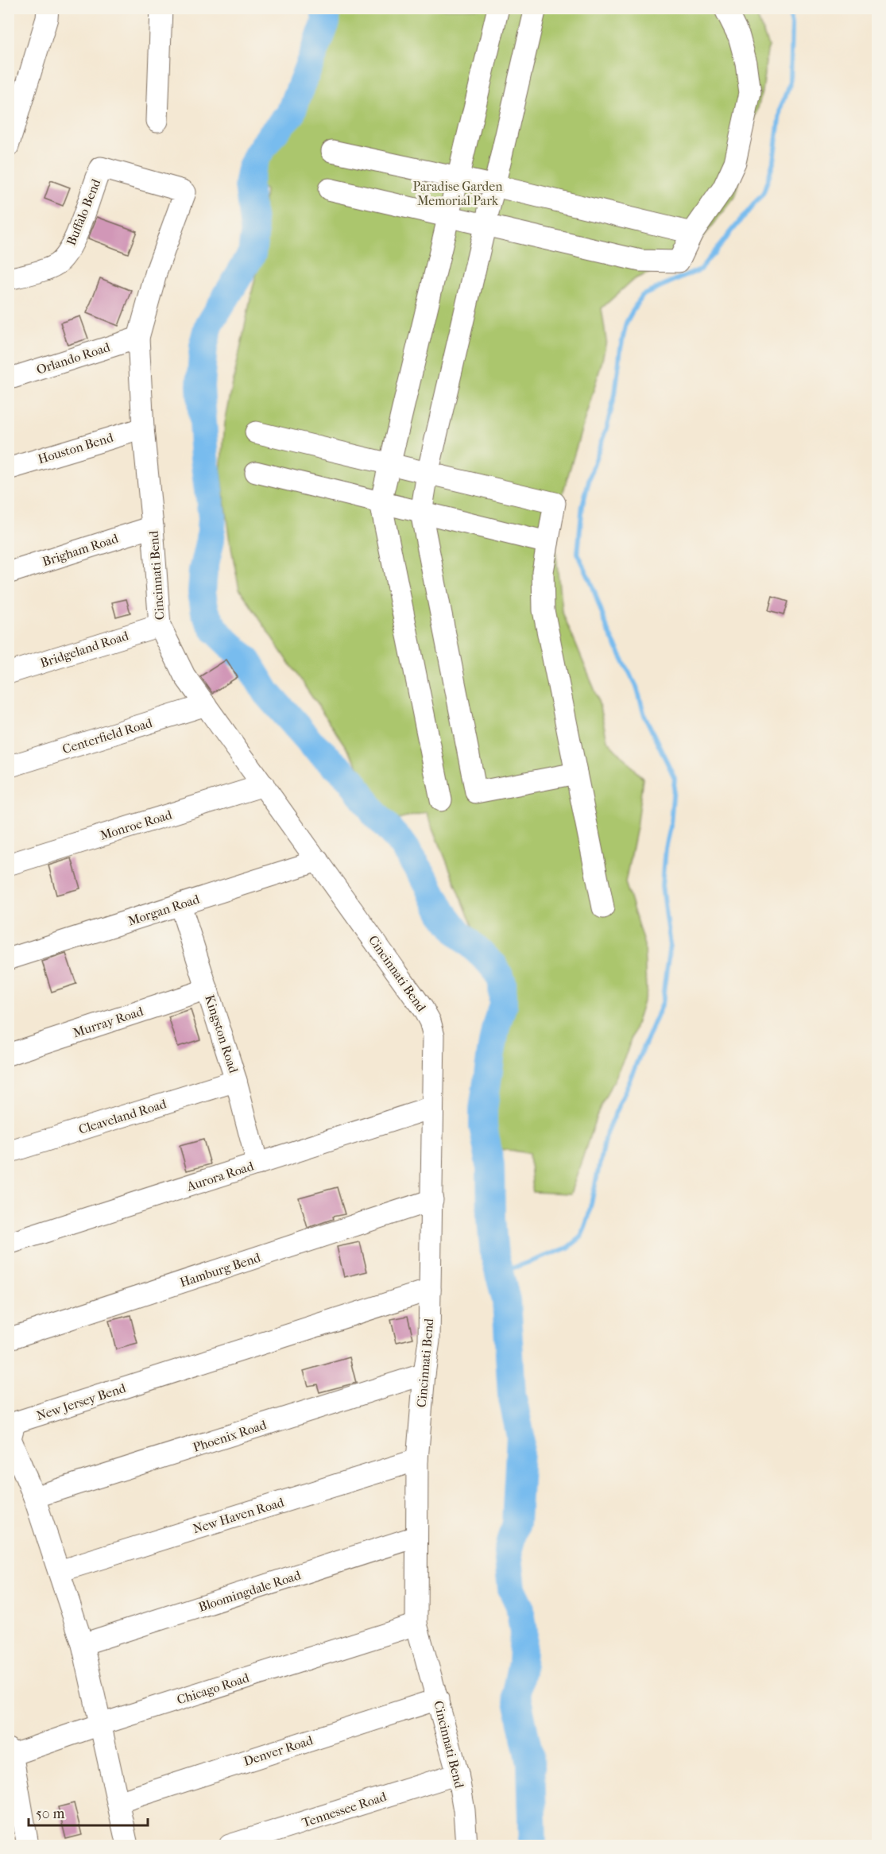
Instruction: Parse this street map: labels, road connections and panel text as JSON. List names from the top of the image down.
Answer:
{
  "streets": {
    "street": [
      "Buffalo Bend",
      "Orlando Road",
      "Houston Bend",
      "Brigham Road",
      "Cincinnati Bend",
      "Bridgeland Road",
      "Centerfield Road",
      "Monroe Road",
      "Morgan Road",
      "Murray Road",
      "Kingston Road",
      "Cleaveland Road",
      "Aurora Road",
      "Hamburg Bend",
      "New Jersey Bend",
      "Phoenix Road",
      "New Haven Road",
      "Bloomingdale Road",
      "Chicago Road",
      "Denver Road",
      "Tennessee Road"
    ]
  },
  "crossings": [
    ["Buffalo Bend", "Cincinnati Bend"],
    ["Orlando Road", "Cincinnati Bend"],
    ["Houston Bend", "Cincinnati Bend"],
    ["Brigham Road", "Cincinnati Bend"],
    ["Cincinnati Bend", "Bridgeland Road"],
    ["Cincinnati Bend", "Centerfield Road"],
    ["Cincinnati Bend", "Monroe Road"],
    ["Cincinnati Bend", "Morgan Road"],
    ["Cincinnati Bend", "Aurora Road"],
    ["Cincinnati Bend", "Hamburg Bend"],
    ["Cincinnati Bend", "New Jersey Bend"],
    ["Cincinnati Bend", "Phoenix Road"],
    ["Cincinnati Bend", "New Haven Road"],
    ["Cincinnati Bend", "Bloomingdale Road"],
    ["Cincinnati Bend", "Chicago Road"],
    ["Cincinnati Bend", "Denver Road"],
    ["Cincinnati Bend", "Tennessee Road"],
    ["Morgan Road", "Kingston Road"],
    ["Murray Road", "Kingston Road"],
    ["Kingston Road", "Cleaveland Road"],
    ["Kingston Road", "Aurora Road"],
    ["New Jersey Bend", "Phoenix Road"],
    ["New Jersey Bend", "New Haven Road"],
    ["New Jersey Bend", "Bloomingdale Road"],
    ["New Jersey Bend", "Chicago Road"],
    ["New Jersey Bend", "Denver Road"]
  ],
  "parks": ["Paradise Garden Memorial Park"],
  "scale_bar": "50 m"
}
